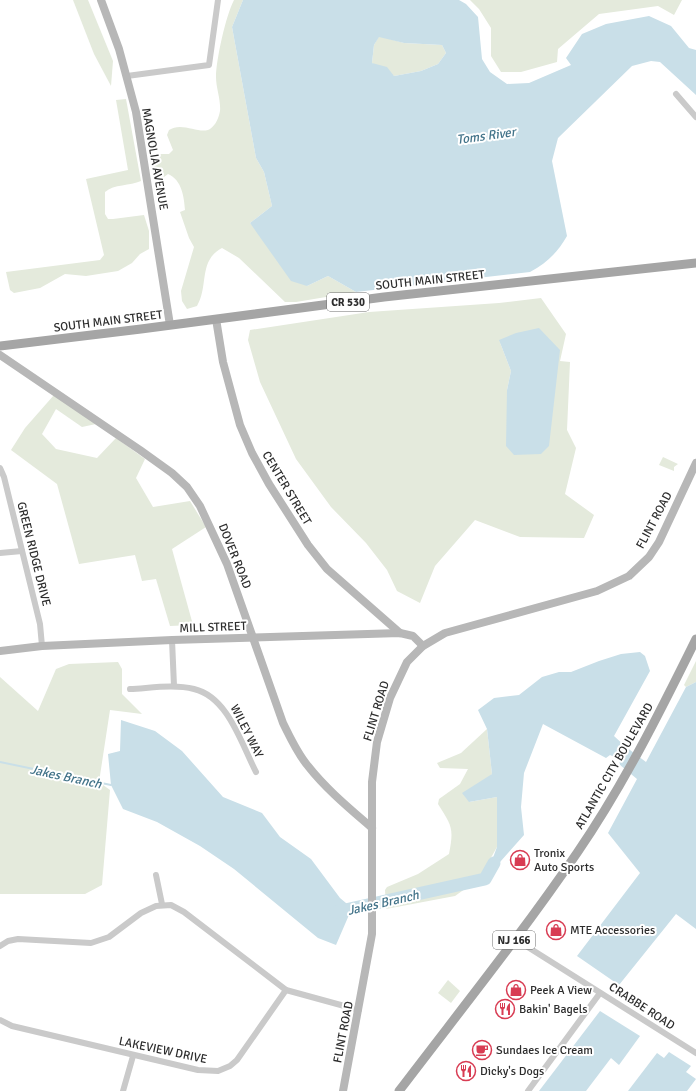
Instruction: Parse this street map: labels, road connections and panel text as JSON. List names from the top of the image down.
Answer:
{
  "streets": {
    "main road": [
      "SOUTH MAIN STREET",
      "CR 530",
      "ATLANTIC CITY BOULEVARD",
      "NJ 166"
    ],
    "street": [
      "MAGNOLIA AVENUE",
      "CENTER STREET",
      "FLINT ROAD",
      "GREEN RIDGE DRIVE",
      "DOVER ROAD",
      "MILL STREET",
      "WILEY WAY",
      "CRABBE ROAD",
      "LAKEVIEW DRIVE"
    ]
  },
  "crossings": [
    ["MAGNOLIA AVENUE", "SOUTH MAIN STREET"],
    ["SOUTH MAIN STREET", "CENTER STREET"],
    ["CENTER STREET", "MILL STREET"],
    ["FLINT ROAD", "DOVER ROAD"],
    ["FLINT ROAD", "MILL STREET"],
    ["GREEN RIDGE DRIVE", "MILL STREET"],
    ["DOVER ROAD", "MILL STREET"],
    ["ATLANTIC CITY BOULEVARD", "CRABBE ROAD"]
  ],
  "water": ["Toms River", "Jakes Branch"],
  "places": {
    "shop": ["Tronix Auto Sports", "MTE Accessories", "Peek A View"],
    "restaurant": ["Bakin' Bagels", "Dicky's Dogs"],
    "cafe": ["Sundaes Ice Cream"]
  }
}
